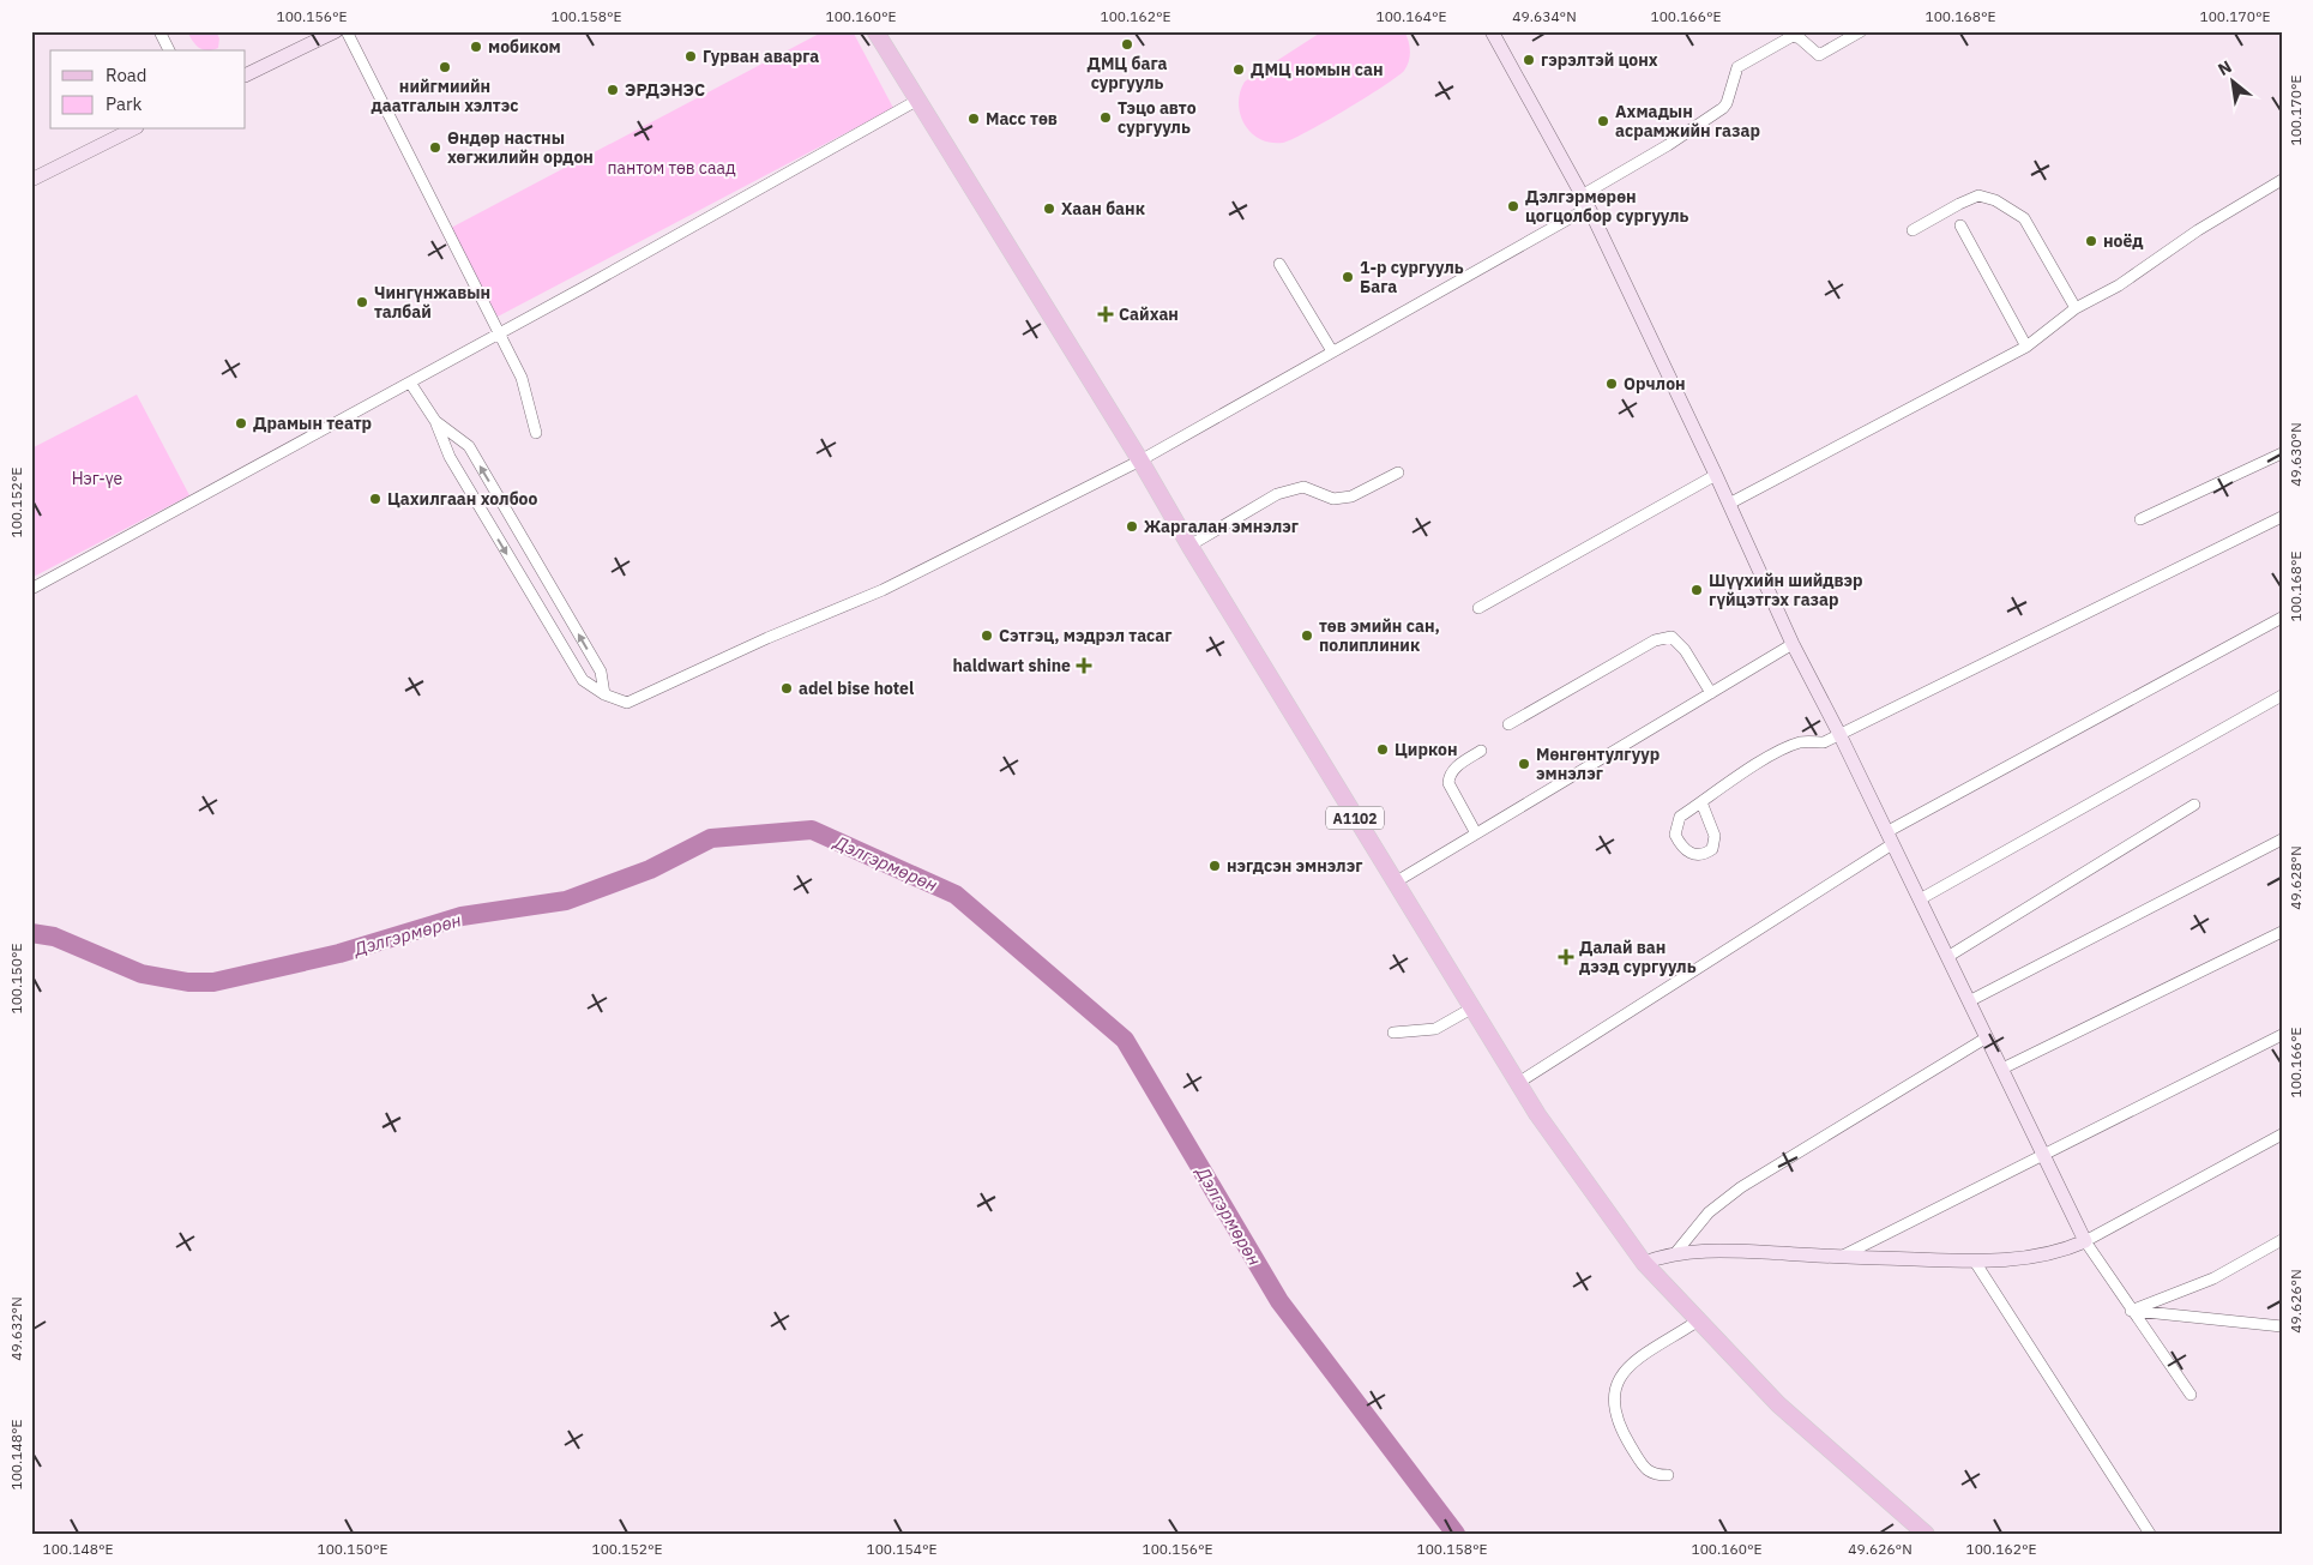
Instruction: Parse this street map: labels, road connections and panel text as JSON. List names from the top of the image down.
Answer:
{
  "streets": {
    "main road": ["A1102"]
  },
  "water": ["Дэлгэрмөрөн"],
  "parks": ["пантом төв саад", "Нэг-үе"],
  "places": {
    "other": [
      "ДМЦ бага сургууль",
      "мобиком",
      "Гурван аварга",
      "гэрэлтэй цонх",
      "нийгмиийн даатгалын хэлтэс",
      "ДМЦ номын сан",
      "ЭРДЭНЭС",
      "Тэцо авто сургууль",
      "Масс төв",
      "Ахмадын асрамжийн газар",
      "Өндөр настны хөгжилийн ордон",
      "Дэлгэрмөрөн цогцолбор сургууль",
      "Хаан банк",
      "ноёд",
      "1-р сургууль Бага",
      "Чингүнжавын талбай",
      "Орчлон",
      "Драмын театр",
      "Цахилгаан холбоо",
      "Жаргалан эмнэлэг",
      "Шүүхийн шийдвэр гүйцэтгэх газар",
      "Сэтгэц, мэдрэл тасаг",
      "төв эмийн сан, полиплиник",
      "adel bise hotel",
      "Циркон",
      "Мөнгөнтулгуур эмнэлэг",
      "нэгдсэн эмнэлэг"
    ],
    "health": ["Сайхан", "haldwart shine", "Далай ван дээд сургууль"]
  },
  "legend": ["Road", "Park"],
  "north": "top left",
  "coordinates": [
    "100.156°E",
    "100.158°E",
    "100.160°E",
    "100.162°E",
    "100.164°E",
    "49.634°N",
    "100.166°E",
    "100.168°E",
    "100.170°E",
    "49.630°N",
    "100.152°E",
    "49.628°N",
    "100.150°E",
    "49.626°N",
    "49.632°N",
    "100.148°E",
    "100.154°E"
  ]
}
